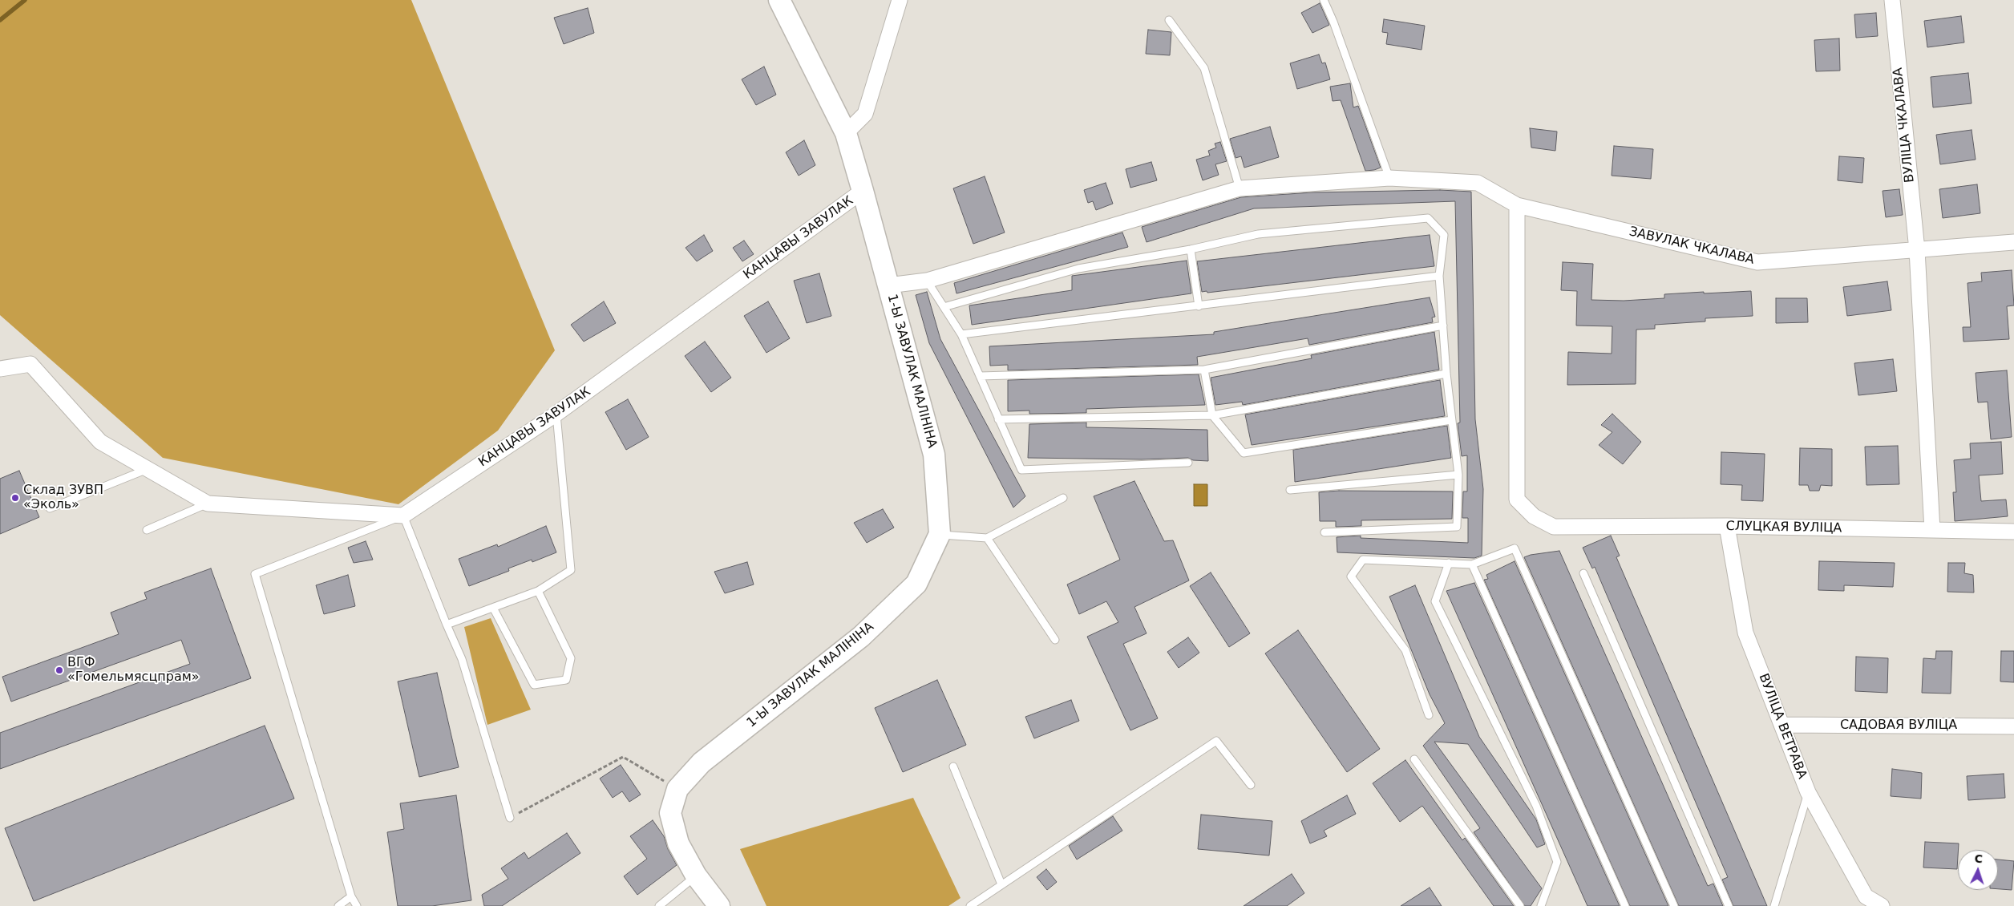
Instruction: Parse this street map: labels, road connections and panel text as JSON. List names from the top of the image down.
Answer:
{
  "streets": {
    "street": [
      "ВУЛІЦА ЧКАЛАВА",
      "КАНЦАВЫ ЗАВУЛАК",
      "ЗАВУЛАК ЧКАЛАВА",
      "1-Ы ЗАВУЛАК МАЛІНІНА",
      "СЛУЦКАЯ ВУЛІЦА",
      "САДОВАЯ ВУЛІЦА",
      "ВУЛІЦА ВЕТРАВА"
    ]
  },
  "crossings": [
    ["ВУЛІЦА ЧКАЛАВА", "ЗАВУЛАК ЧКАЛАВА"],
    ["КАНЦАВЫ ЗАВУЛАК", "1-Ы ЗАВУЛАК МАЛІНІНА"],
    ["ЗАВУЛАК ЧКАЛАВА", "1-Ы ЗАВУЛАК МАЛІНІНА"],
    ["ЗАВУЛАК ЧКАЛАВА", "СЛУЦКАЯ ВУЛІЦА"],
    ["СЛУЦКАЯ ВУЛІЦА", "ВУЛІЦА ВЕТРАВА"],
    ["САДОВАЯ ВУЛІЦА", "ВУЛІЦА ВЕТРАВА"]
  ],
  "places": ["Склад ЗУВП «Эколь»", "ВГФ «Гомельмясцпрам»"],
  "north": "top"
}
